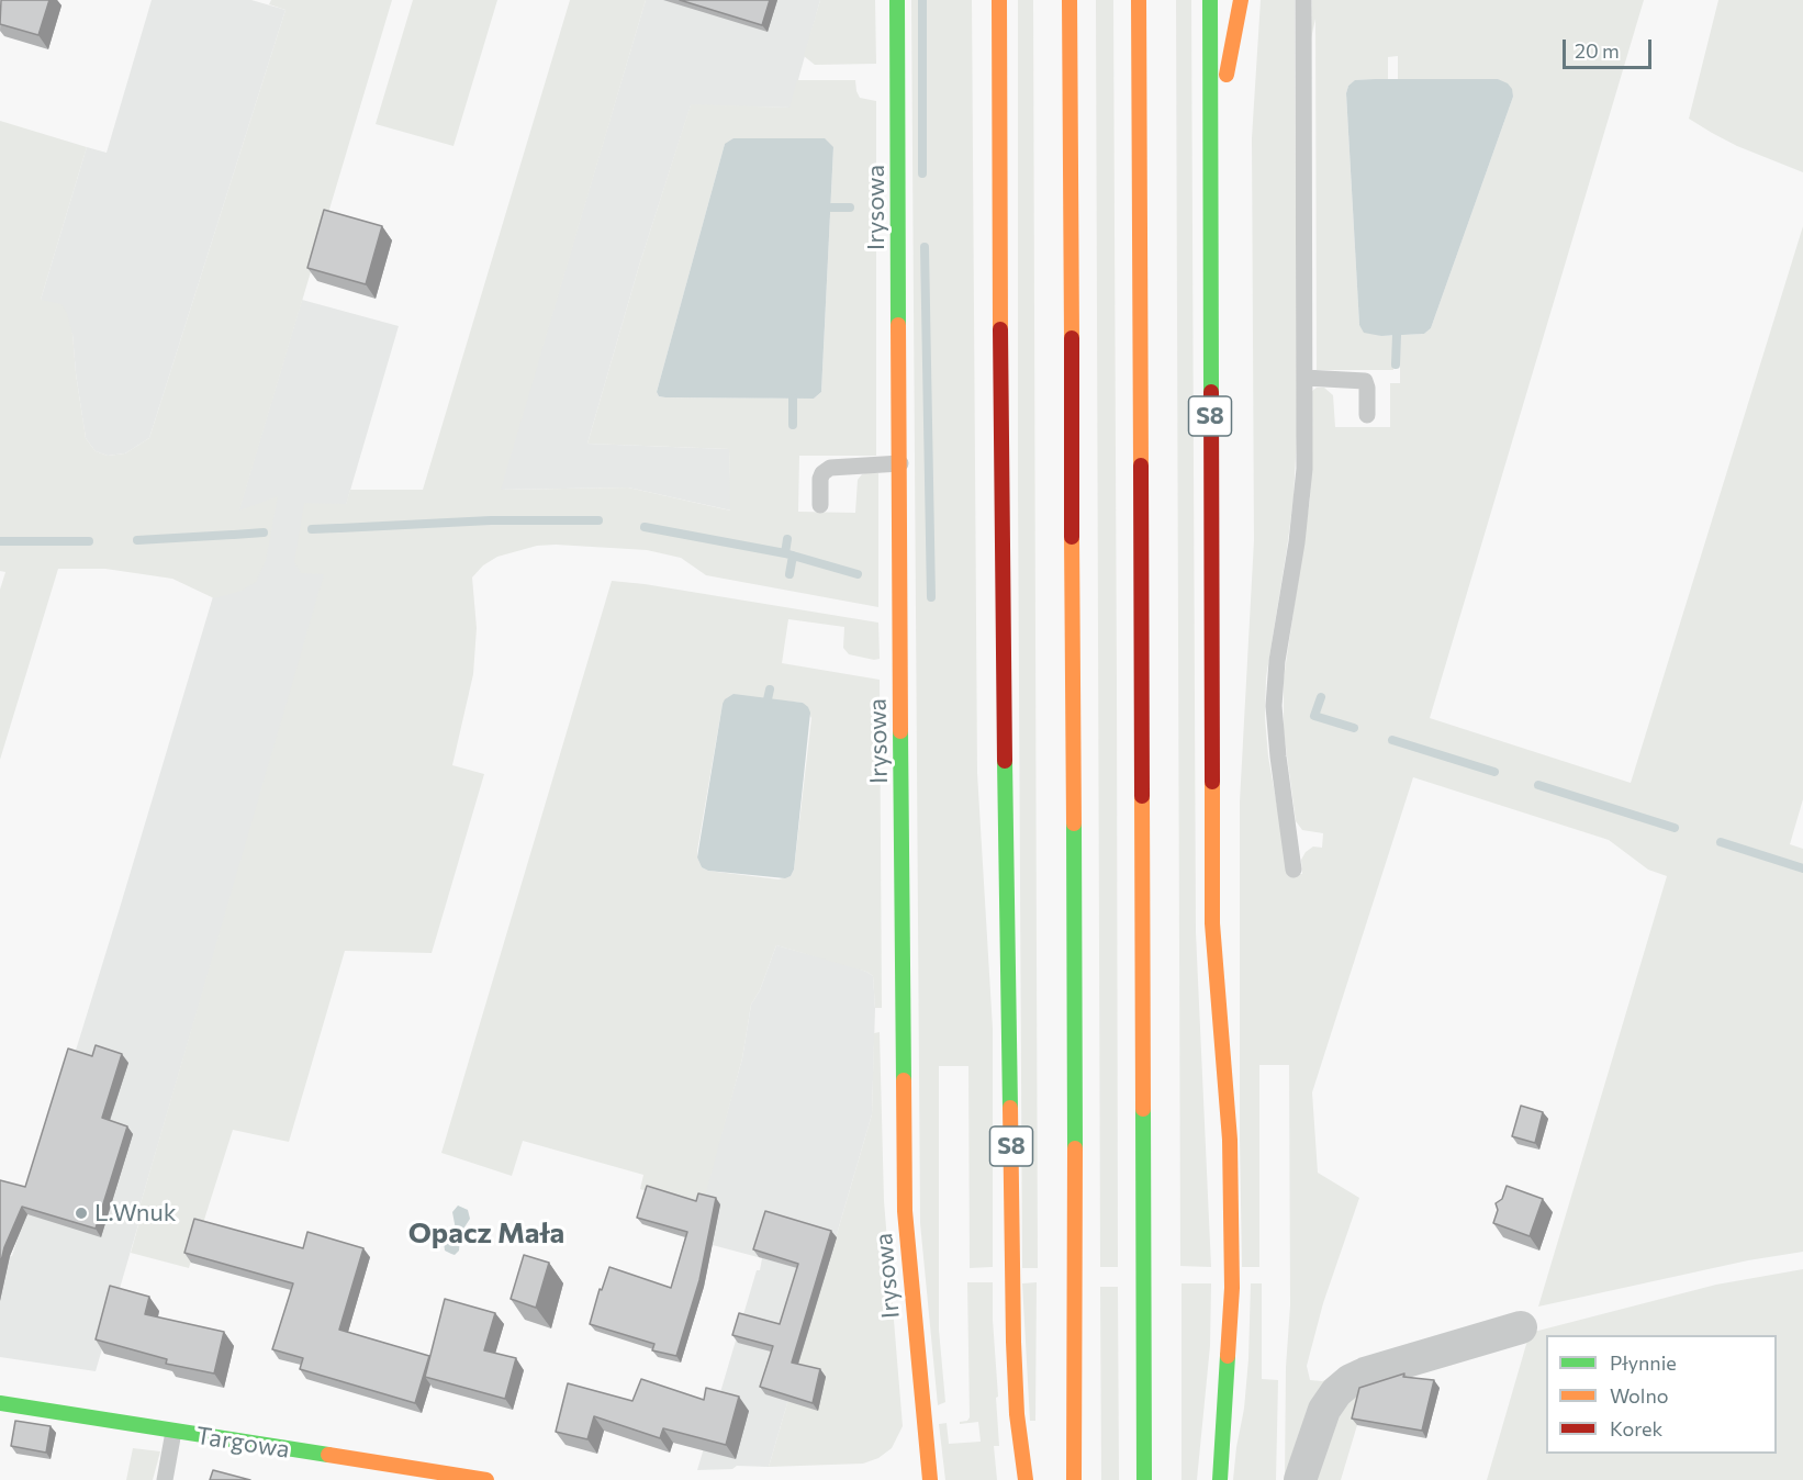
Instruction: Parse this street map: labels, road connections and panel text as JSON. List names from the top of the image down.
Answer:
{
  "streets": {
    "main road": ["Irysowa", "S8", "Targowa"]
  },
  "districts": ["Opacz Mała"],
  "places": ["L.Wnuk"],
  "legend": ["Płynnie", "Wolno", "Korek"],
  "scale_bar": "20 m"
}
